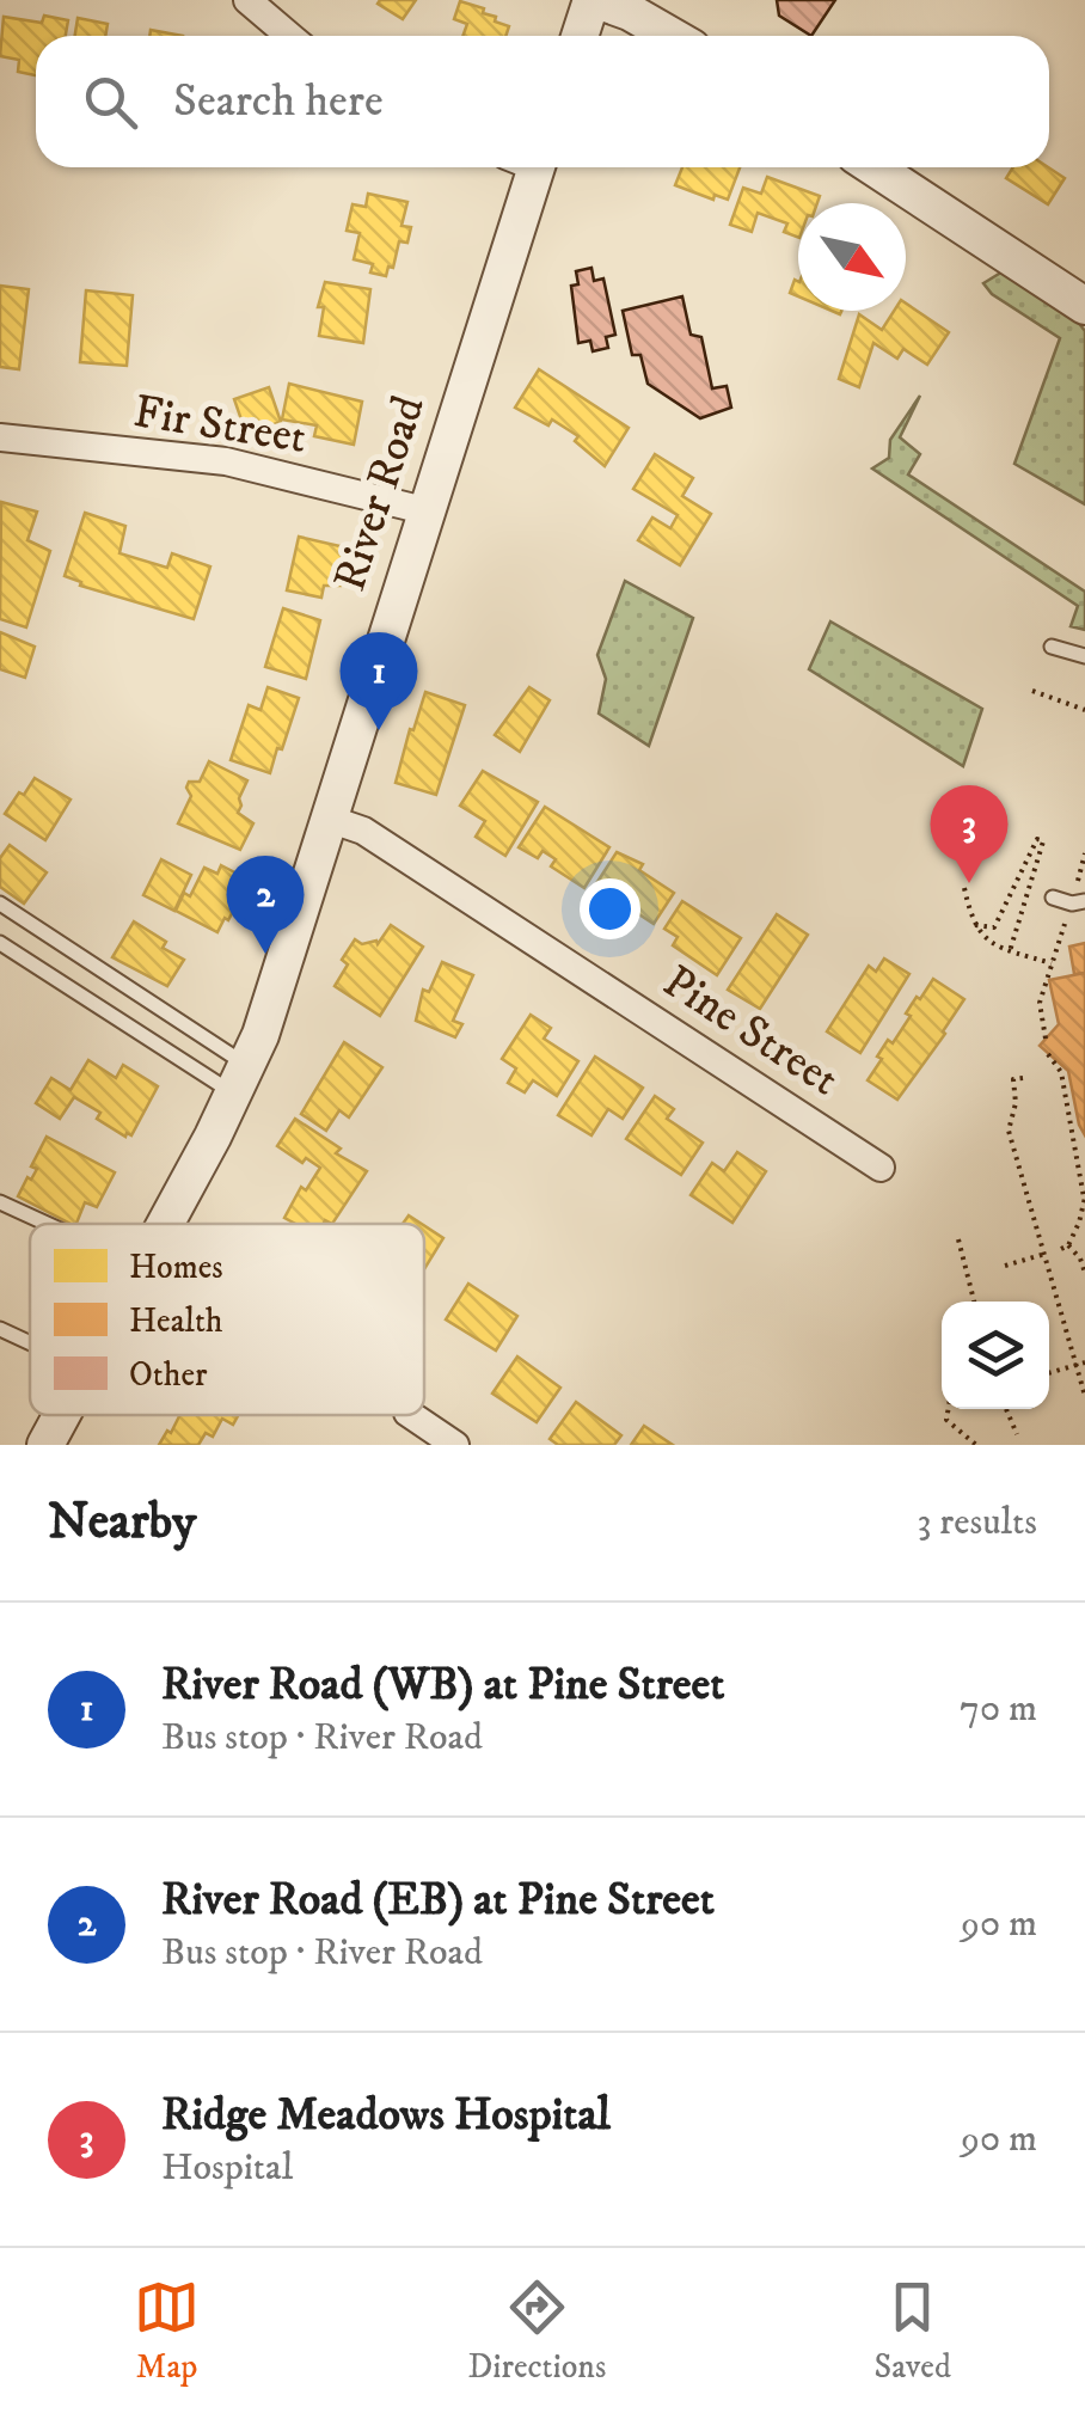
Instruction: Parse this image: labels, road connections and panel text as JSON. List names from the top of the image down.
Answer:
{
  "streets": {
    "street": ["Fir Street", "River Road", "Pine Street"]
  },
  "crossings": [
    ["Fir Street", "River Road"],
    ["River Road", "Pine Street"]
  ],
  "legend": ["Homes", "Health", "Other"],
  "north": "bottom right",
  "page": {
    "search": "Search here",
    "pins": ["1", "3", "2"],
    "heading": ["Nearby", "3 results"],
    "list": [
      {
        "mark": "1",
        "name": "River Road (WB) at Pine Street",
        "note": "Bus stop · River Road",
        "value": "70 m"
      },
      {
        "mark": "2",
        "name": "River Road (EB) at Pine Street",
        "note": "Bus stop · River Road",
        "value": "90 m"
      },
      {
        "mark": "3",
        "name": "Ridge Meadows Hospital",
        "note": "Hospital",
        "value": "90 m"
      }
    ],
    "nav": ["Map", "Directions", "Saved"]
  }
}
